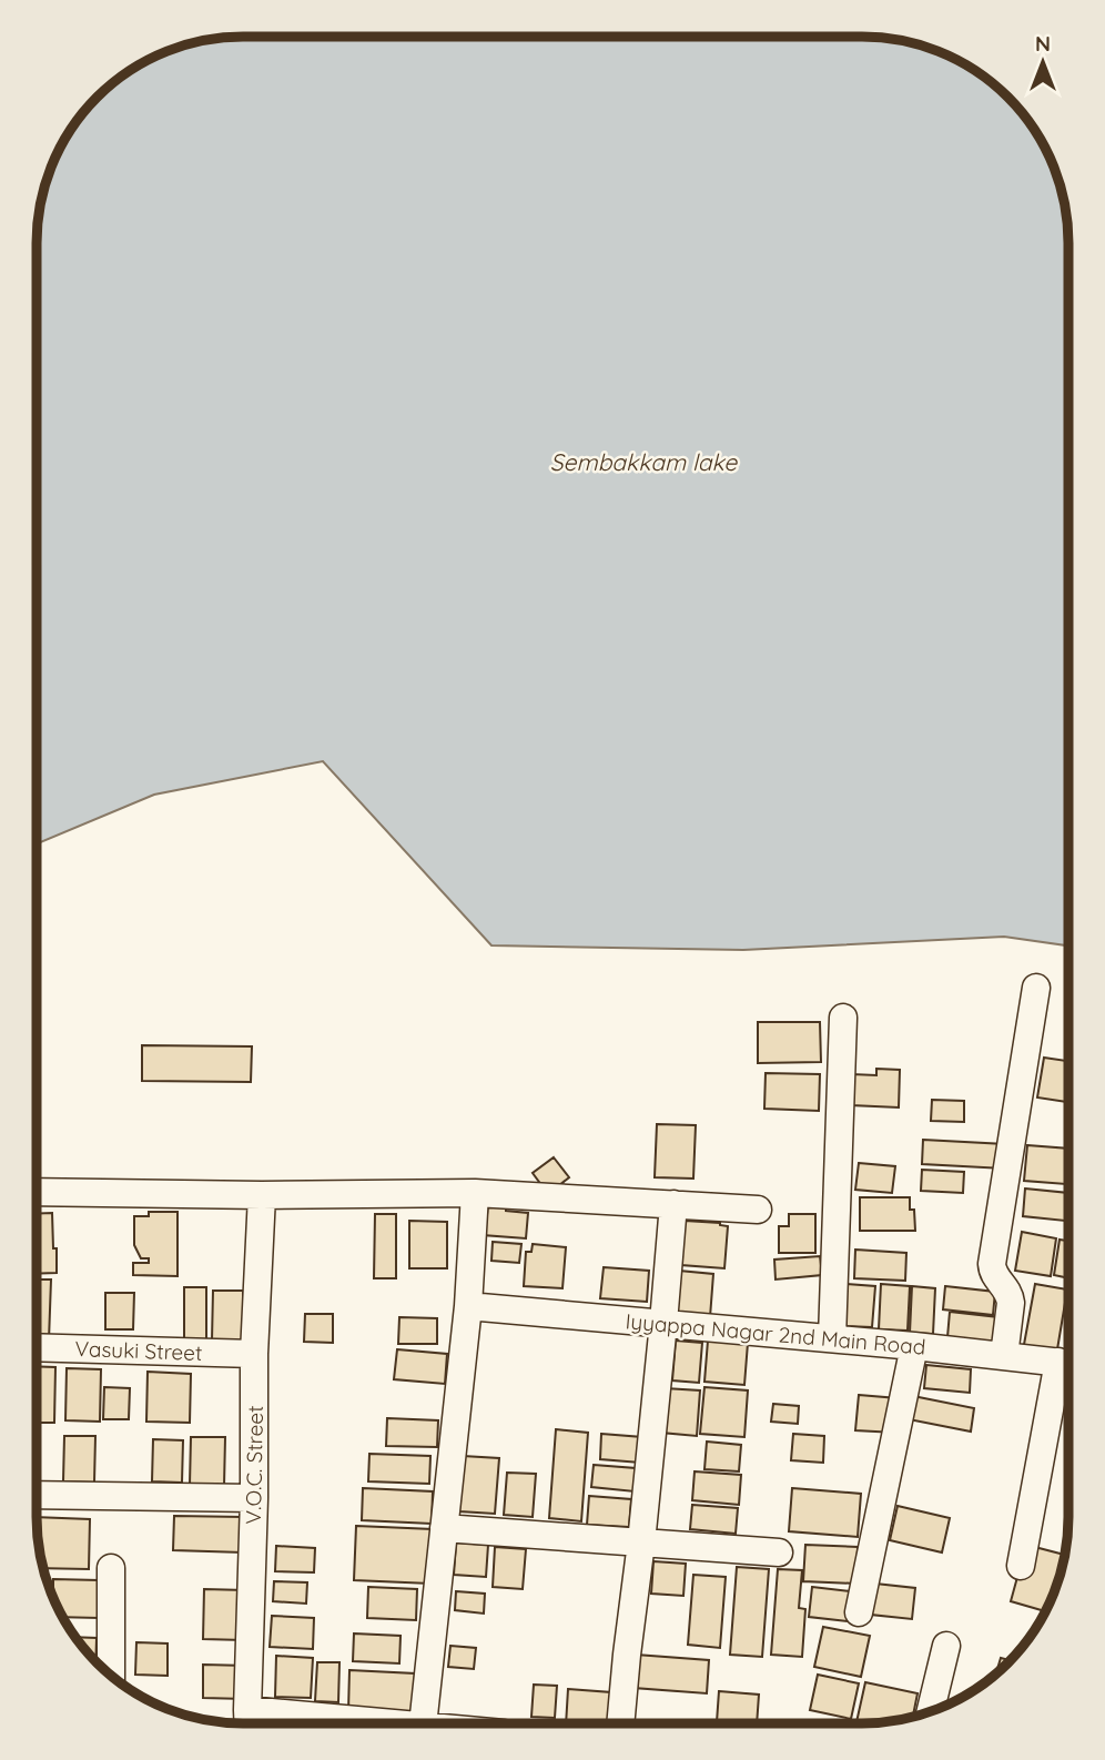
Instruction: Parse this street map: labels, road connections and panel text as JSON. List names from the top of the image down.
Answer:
{
  "streets": {
    "street": ["Iyyappa Nagar 2nd Main Road", "Vasuki Street", "V.O.C. Street"]
  },
  "crossings": [
    ["Vasuki Street", "V.O.C. Street"]
  ],
  "water": ["Sembakkam lake"],
  "north": "top"
}
